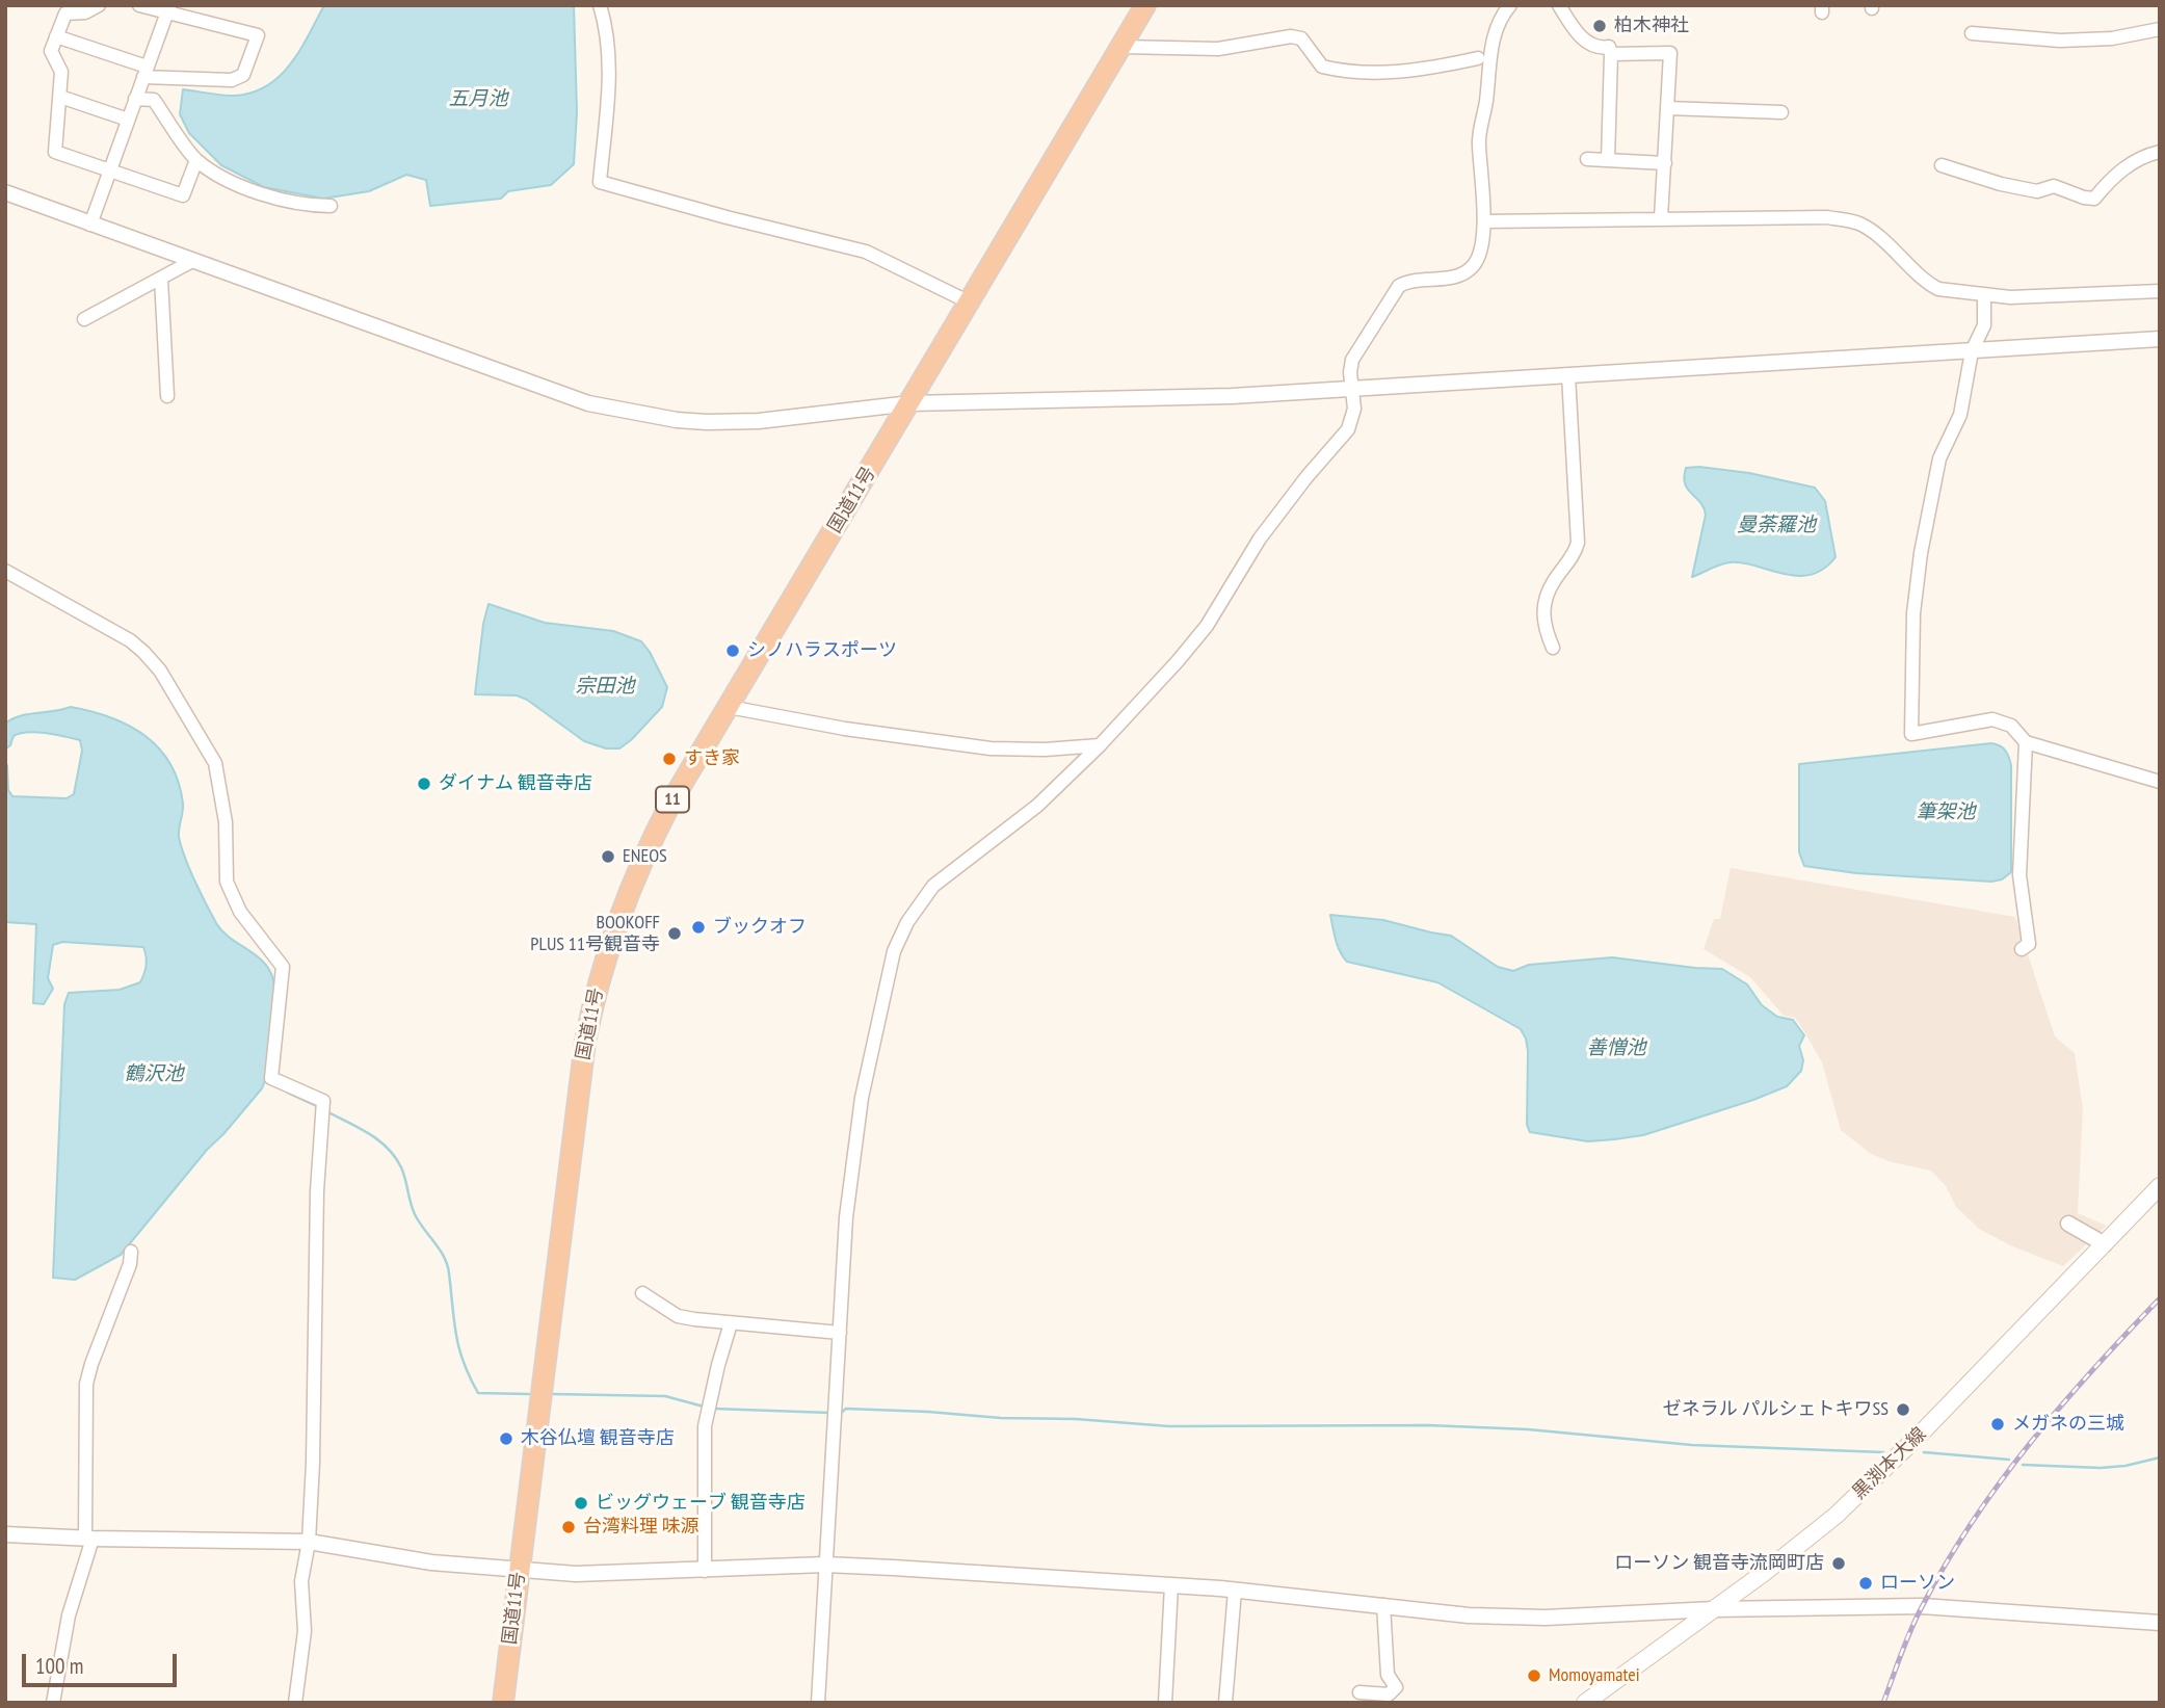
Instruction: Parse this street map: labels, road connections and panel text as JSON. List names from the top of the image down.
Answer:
{
  "streets": {
    "highway": ["国道11号", "11"],
    "main road": ["黒渕本大線"]
  },
  "water": [
    "五月池",
    "曼荼羅池",
    "宗田池",
    "筆架池",
    "善憎池",
    "鶴沢池"
  ],
  "places": [
    "柏木神社",
    "シノハラスポーツ",
    "すき家",
    "ダイナム 観音寺店",
    "ENEOS",
    "ブックオフ",
    "BOOKOFF PLUS 11号観音寺",
    "ゼネラル パルシェトキワSS",
    "メガネの三城",
    "木谷仏壇 観音寺店",
    "ビッグウェーブ 観音寺店",
    "台湾料理 味源",
    "ローソン 観音寺流岡町店",
    "ローソン",
    "Momoyamatei"
  ],
  "scale_bar": "100 m"
}
